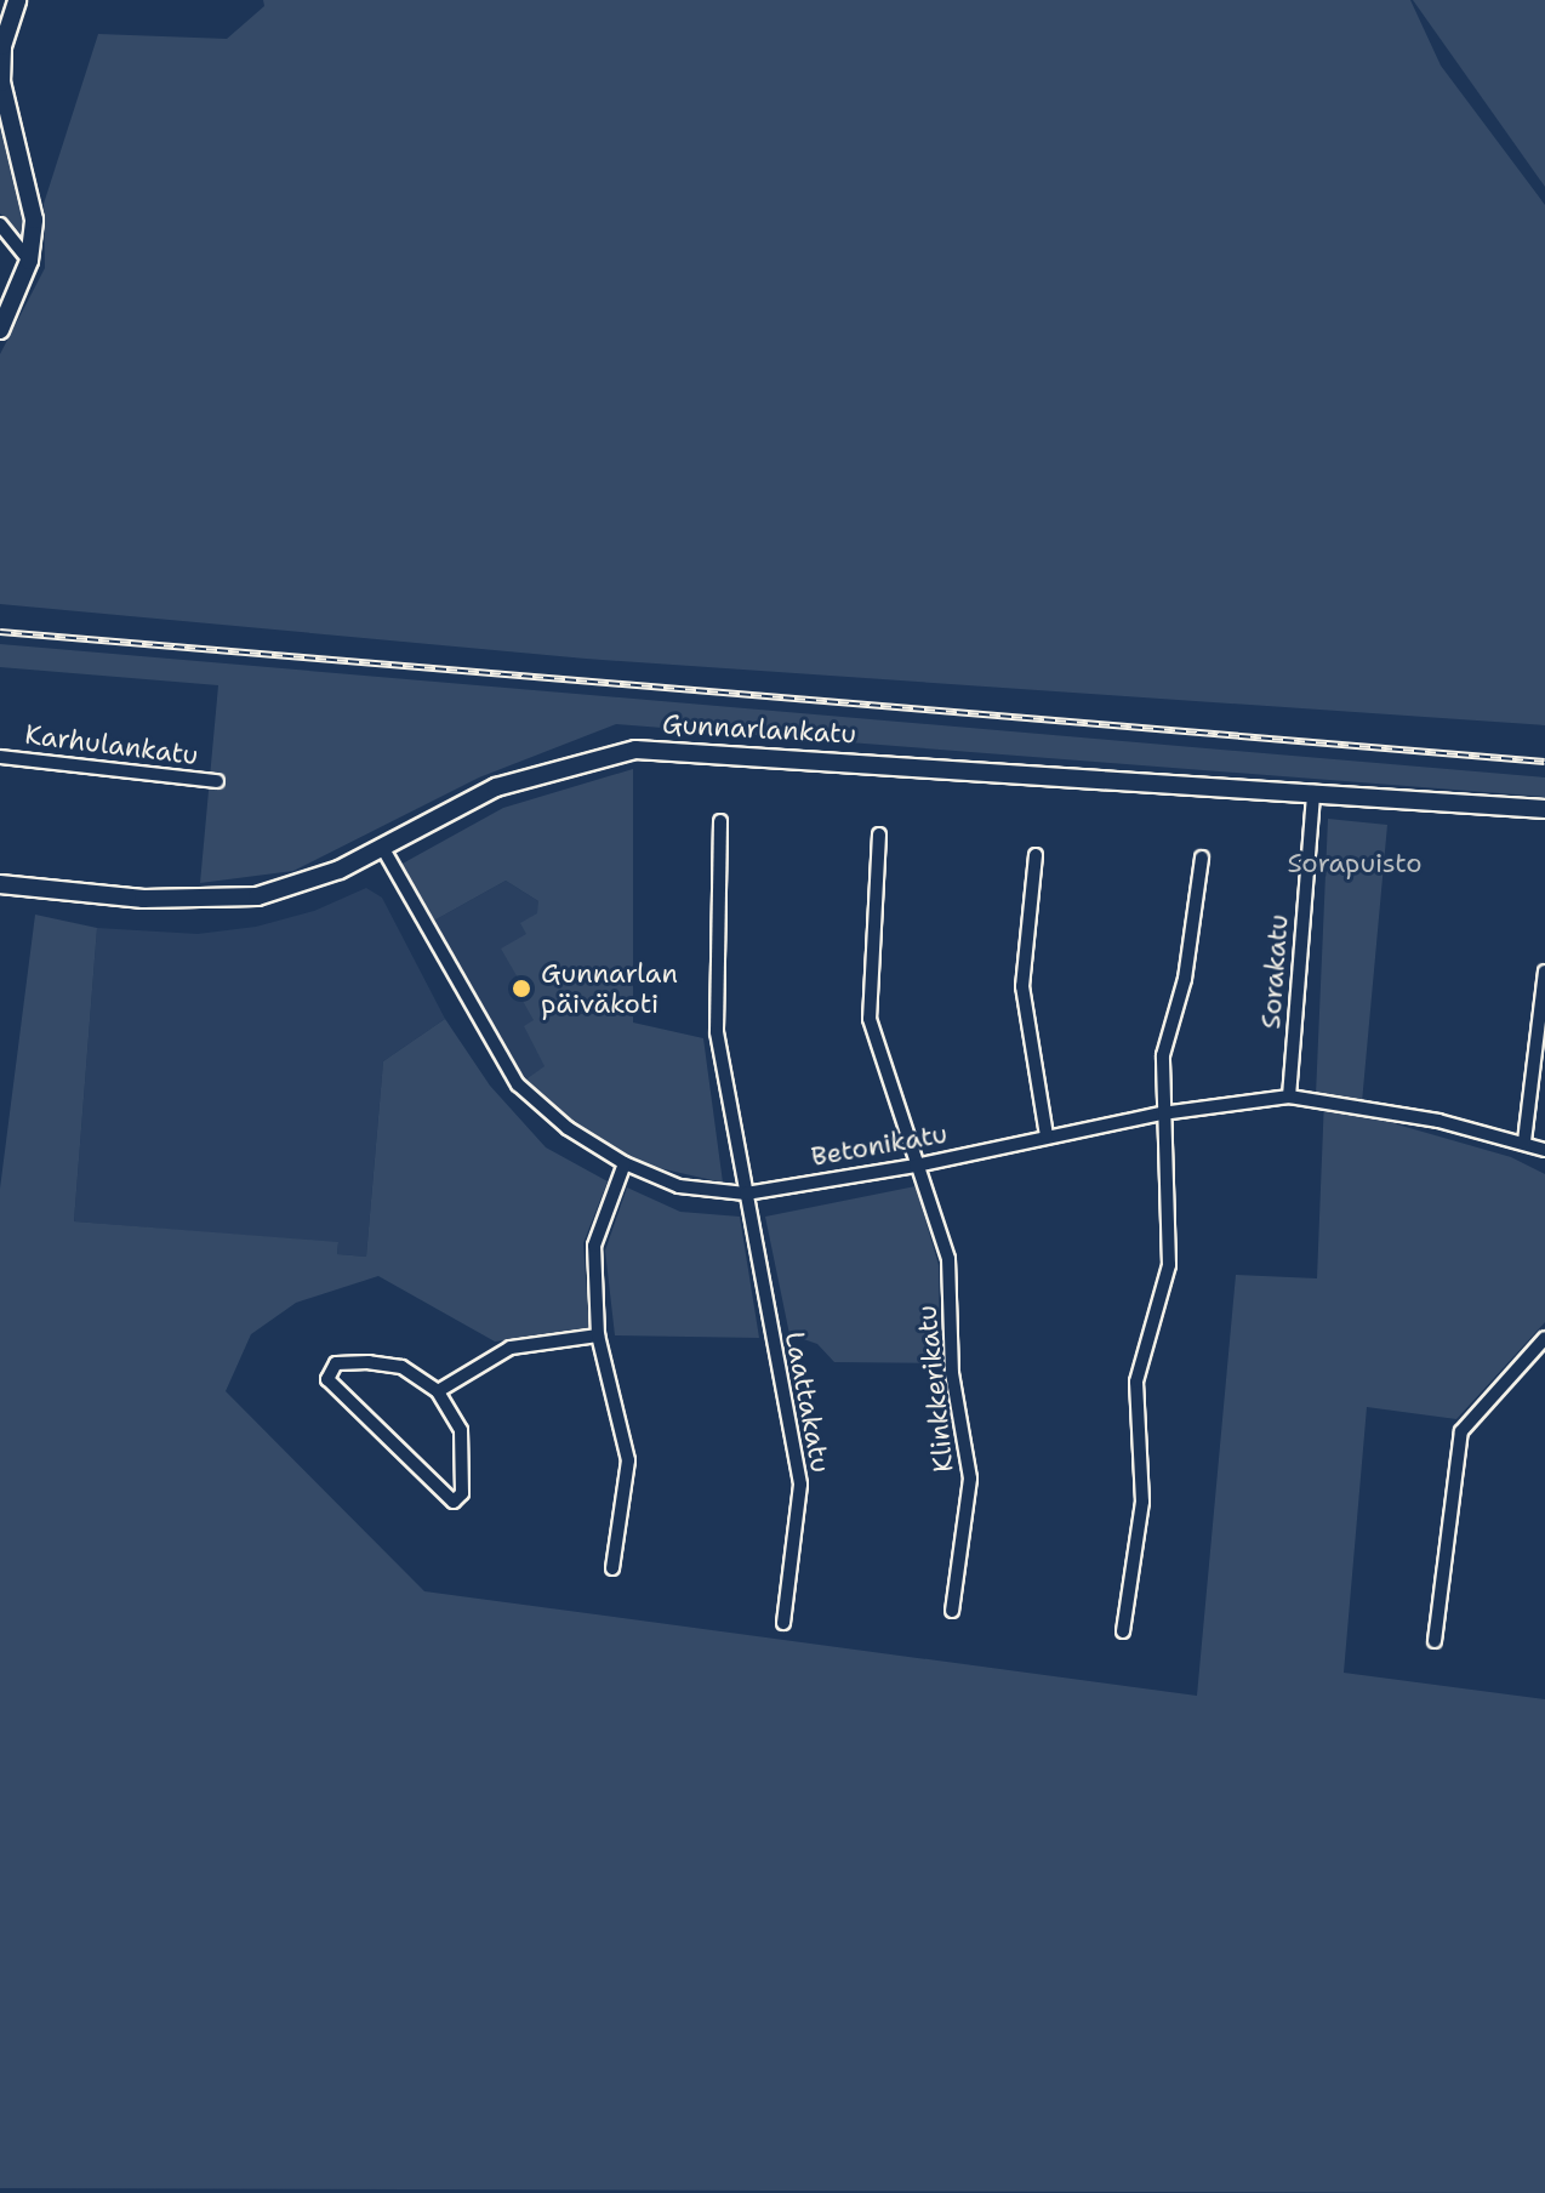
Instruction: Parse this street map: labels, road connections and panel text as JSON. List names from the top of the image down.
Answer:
{
  "streets": {
    "street": [
      "Gunnarlankatu",
      "Karhulankatu",
      "Sorakatu",
      "Betonikatu",
      "Klinkkerikatu",
      "Laattakatu"
    ]
  },
  "crossings": [
    ["Gunnarlankatu", "Sorakatu"],
    ["Gunnarlankatu", "Betonikatu"],
    ["Sorakatu", "Betonikatu"],
    ["Betonikatu", "Klinkkerikatu"],
    ["Betonikatu", "Laattakatu"]
  ],
  "parks": ["Sorapuisto"],
  "places": ["Gunnarlan päiväkoti"]
}
